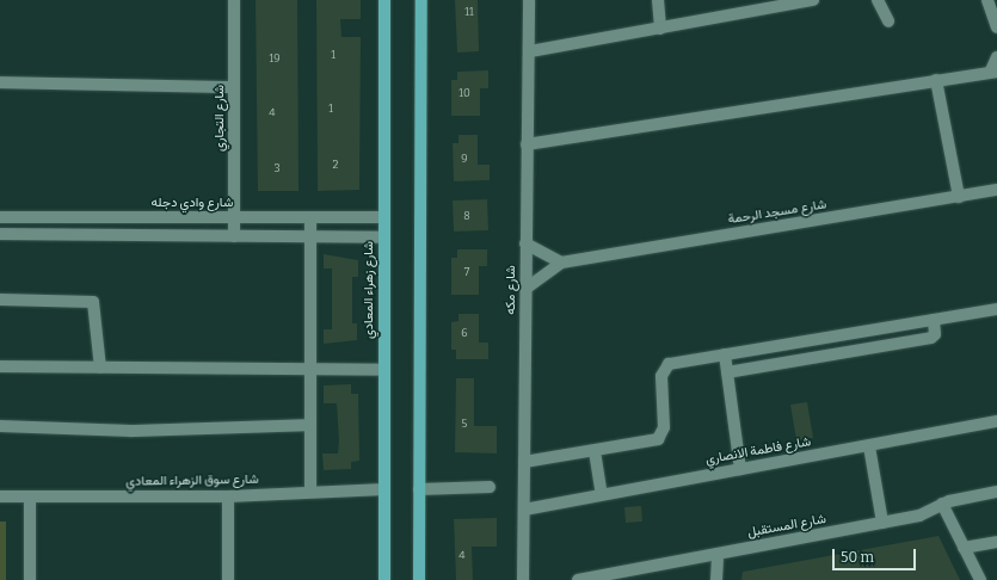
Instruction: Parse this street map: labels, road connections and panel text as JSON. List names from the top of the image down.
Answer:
{
  "streets": {
    "main road": ["شارع زهراء المعادي"],
    "street": [
      "شارع التجاري",
      "شارع وادي دجله",
      "شارع مسجد الرحمة",
      "شارع مكه",
      "شارع فاطمة الانصاري",
      "شارع سوق الزهراء المعادي",
      "شارع المستقبل"
    ]
  },
  "crossings": [
    ["شارع التجاري", "شارع وادي دجله"],
    ["شارع وادي دجله", "شارع زهراء المعادي"],
    ["شارع مسجد الرحمة", "شارع مكه"],
    ["شارع زهراء المعادي", "شارع سوق الزهراء المعادي"],
    ["شارع مكه", "شارع فاطمة الانصاري"]
  ],
  "house_numbers": [
    "11",
    "1",
    "19",
    "10",
    "1",
    "4",
    "9",
    "2",
    "3",
    "8",
    "7",
    "6",
    "5",
    "4"
  ],
  "scale_bar": "50 m"
}
